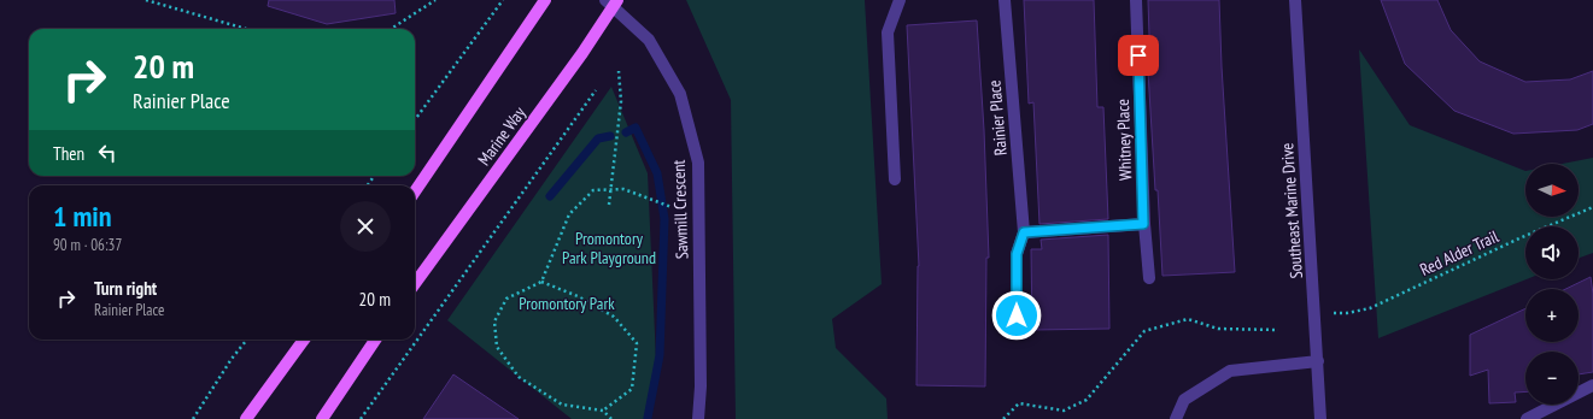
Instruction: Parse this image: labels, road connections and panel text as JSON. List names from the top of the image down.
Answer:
{
  "streets": {
    "main road": ["Marine Way"],
    "street": [
      "Rainier Place",
      "Whitney Place",
      "Sawmill Crescent",
      "Southeast Marine Drive"
    ],
    "path": ["Red Alder Trail"]
  },
  "crossings": [
    ["Marine Way", "Sawmill Crescent"]
  ],
  "parks": ["Promontory Park Playground", "Promontory Park"],
  "north": "right",
  "page": {
    "turn": ["20 m", "Rainier Place"],
    "then": "Then",
    "map_buttons": ["+", "−"],
    "heading": ["1 min", "90 m · 06:37"],
    "list": [
      {
        "name": "Turn right",
        "note": "Rainier Place",
        "value": "20 m"
      }
    ]
  }
}
